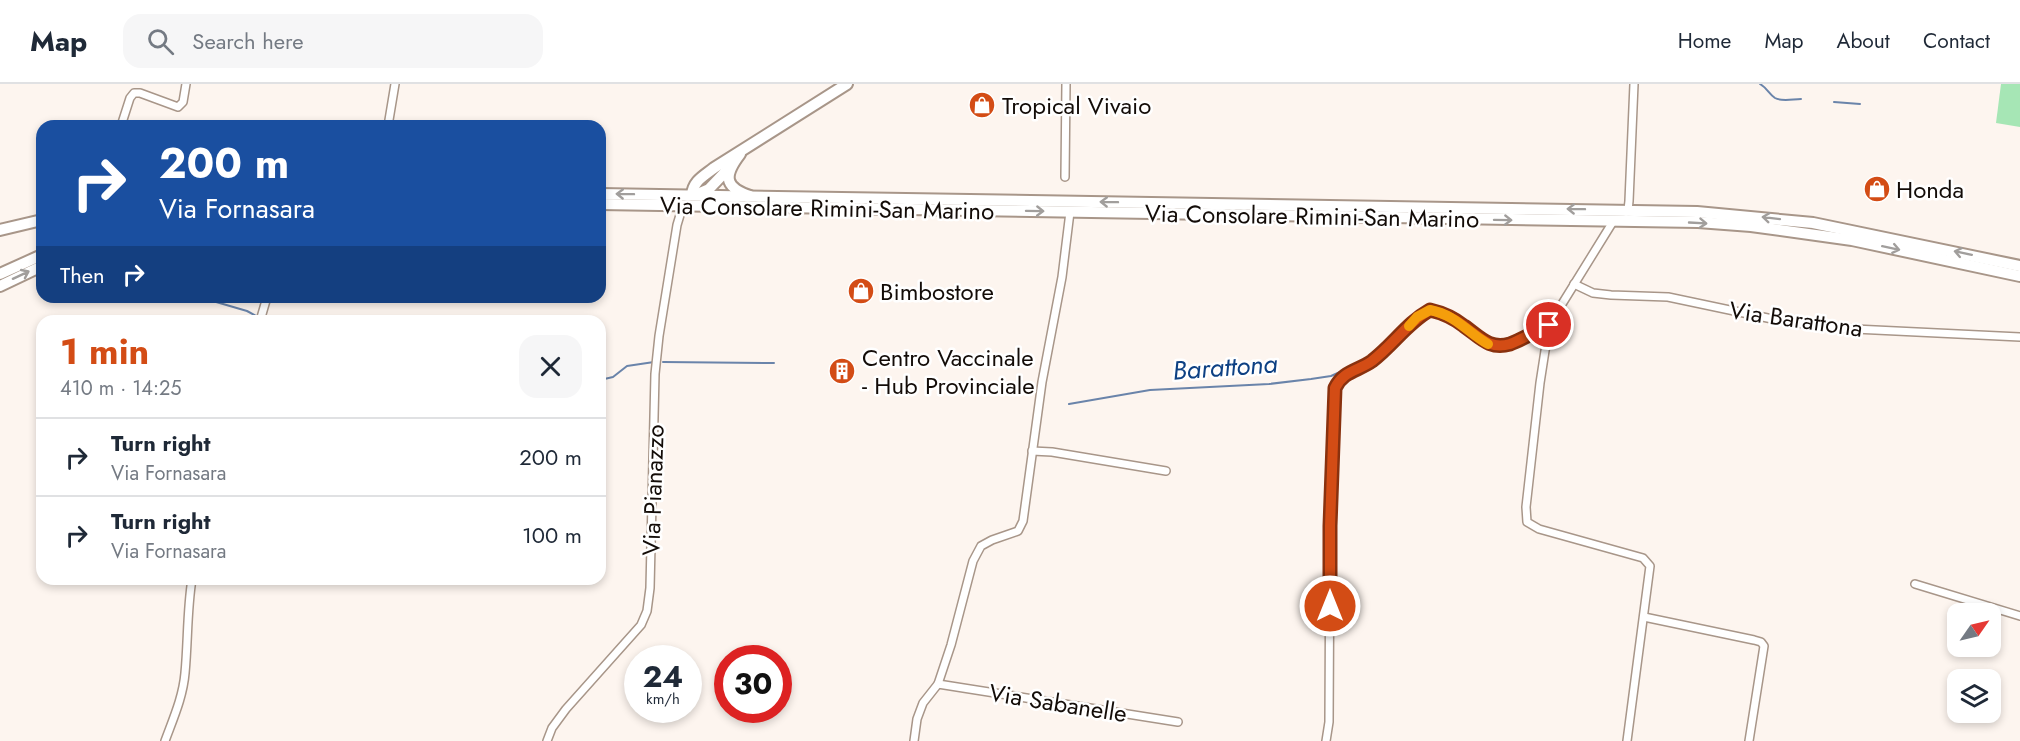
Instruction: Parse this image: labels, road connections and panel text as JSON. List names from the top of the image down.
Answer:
{
  "streets": {
    "main road": ["Via Consolare Rimini-San Marino"],
    "street": ["Via Barattona", "Via Pianazzo", "Via Sabanelle"]
  },
  "crossings": [
    ["Via Consolare Rimini-San Marino", "Via Pianazzo"]
  ],
  "water": ["Barattona"],
  "places": {
    "shop": ["Tropical Vivaio", "Honda", "Bimbostore"],
    "building": ["Centro Vaccinale - Hub Provinciale"]
  },
  "north": "top right",
  "page": {
    "header": "Map",
    "search": "Search here",
    "nav": [
      "Home",
      "Map",
      "About",
      "Contact"
    ],
    "turn": ["200 m", "Via Fornasara"],
    "then": "Then",
    "heading": ["1 min", "410 m · 14:25"],
    "list": [
      {
        "name": "Turn right",
        "note": "Via Fornasara",
        "value": "200 m"
      },
      {
        "name": "Turn right",
        "note": "Via Fornasara",
        "value": "100 m"
      }
    ],
    "speed": "24 km/h",
    "limit": "30"
  }
}
